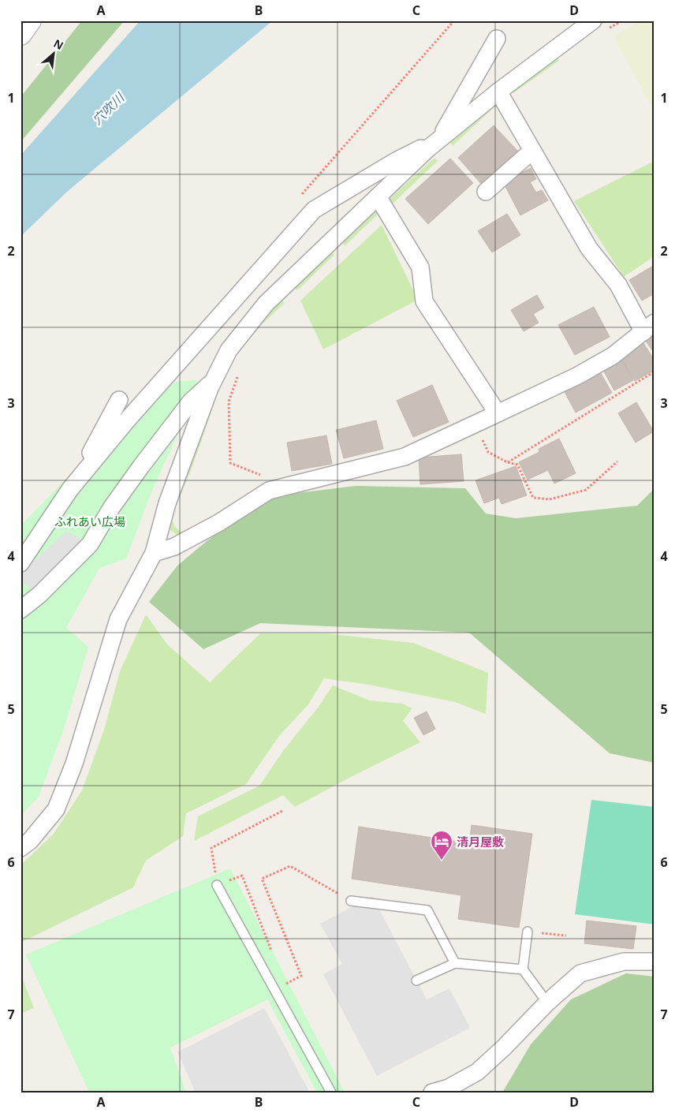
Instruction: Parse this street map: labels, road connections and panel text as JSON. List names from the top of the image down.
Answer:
{
  "water": ["穴吹川"],
  "parks": ["ふれあい広場"],
  "places": {
    "hotel": ["清月屋敷"]
  },
  "north": "top right",
  "grid": {
    "columns": [
      "A",
      "B",
      "C",
      "D"
    ],
    "rows": [
      "1",
      "2",
      "3",
      "4",
      "5",
      "6",
      "7"
    ]
  }
}
